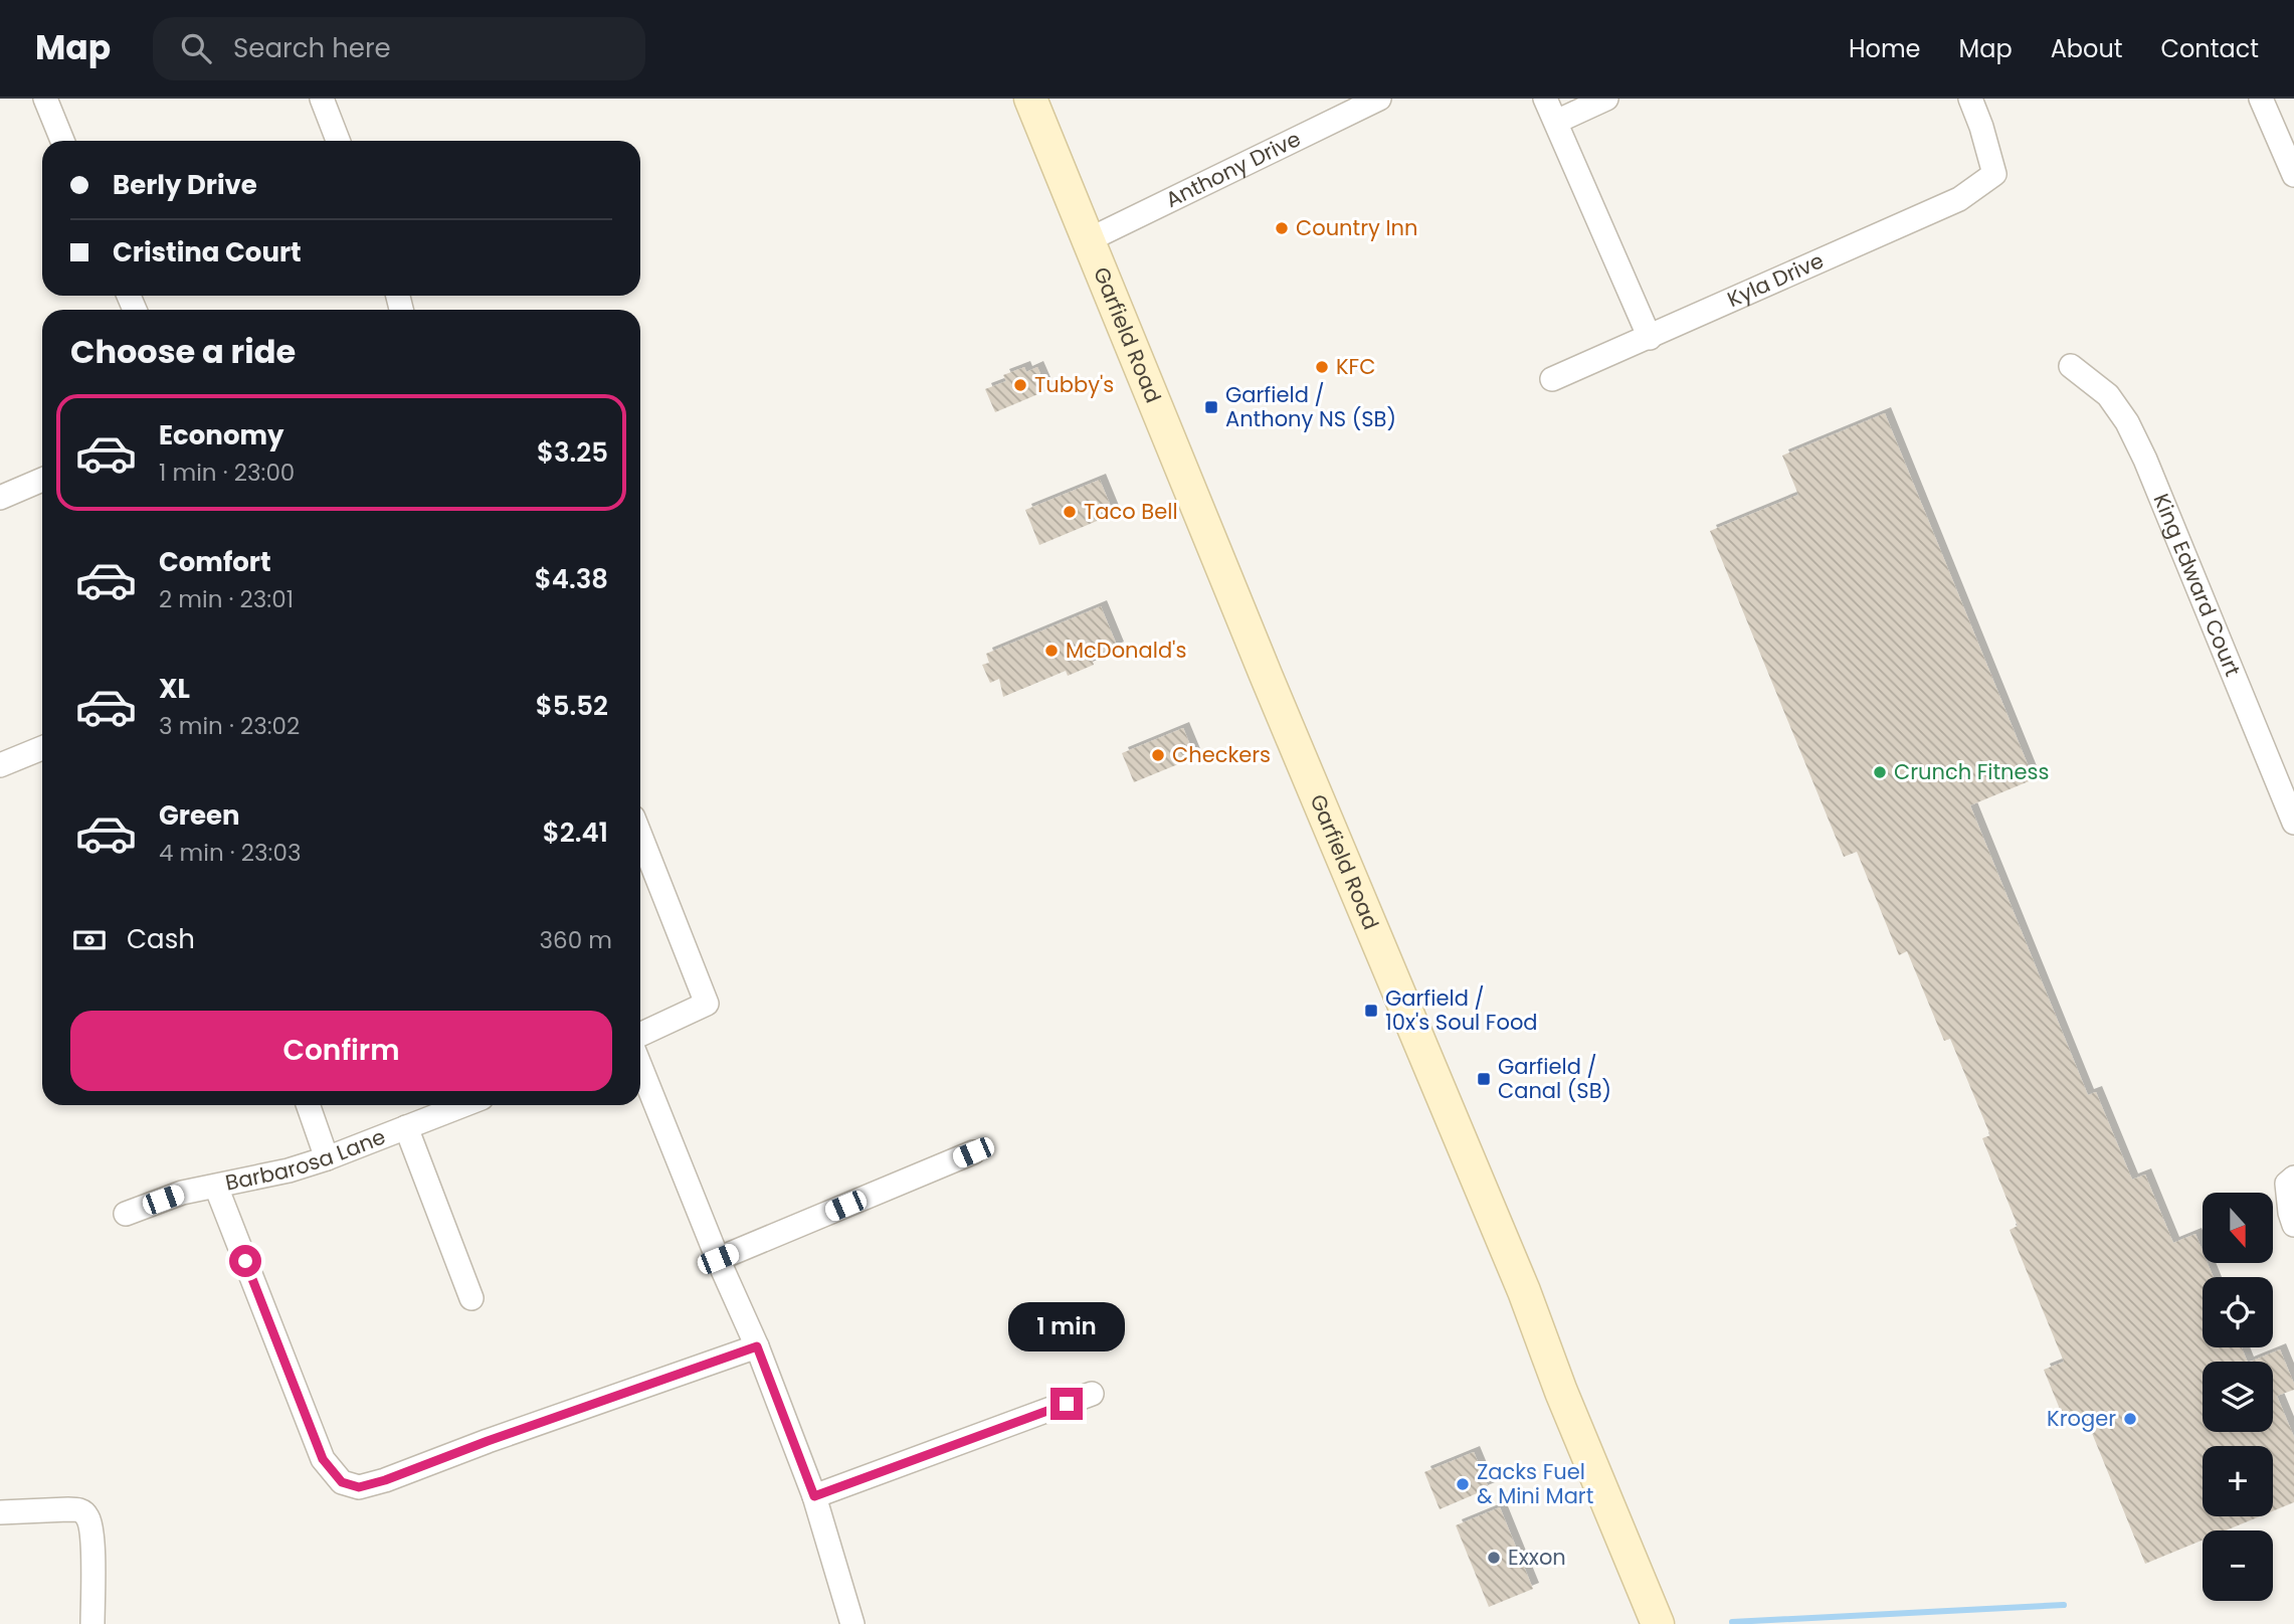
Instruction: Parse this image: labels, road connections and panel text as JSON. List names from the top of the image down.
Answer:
{
  "streets": {
    "main road": ["Garfield Road"],
    "street": [
      "Anthony Drive",
      "Kyla Drive",
      "King Edward Court",
      "Barbarosa Lane"
    ]
  },
  "crossings": [
    ["Anthony Drive", "Garfield Road"]
  ],
  "places": {
    "other": [
      "Country Inn",
      "KFC",
      "Tubby's",
      "Taco Bell",
      "McDonald's",
      "Checkers",
      "Crunch Fitness",
      "Kroger",
      "Zacks Fuel & Mini Mart",
      "Exxon"
    ],
    "transit": ["Garfield / Anthony NS (SB)", "Garfield / 10x's Soul Food", "Garfield / Canal (SB)"]
  },
  "north": "bottom",
  "page": {
    "header": "Map",
    "search": "Search here",
    "nav": [
      "Home",
      "Map",
      "About",
      "Contact"
    ],
    "banner": ["Berly Drive", "Cristina Court"],
    "heading": "Choose a ride",
    "list": [
      {
        "name": "Economy",
        "note": "1 min · 23:00",
        "value": "$3.25"
      },
      {
        "name": "Comfort",
        "note": "2 min · 23:01",
        "value": "$4.38"
      },
      {
        "name": "XL",
        "note": "3 min · 23:02",
        "value": "$5.52"
      },
      {
        "name": "Green",
        "note": "4 min · 23:03",
        "value": "$2.41"
      }
    ],
    "pay": ["Cash", "360 m"],
    "buttons": "Confirm",
    "map_buttons": ["+", "−"],
    "bubble": "1 min"
  }
}
